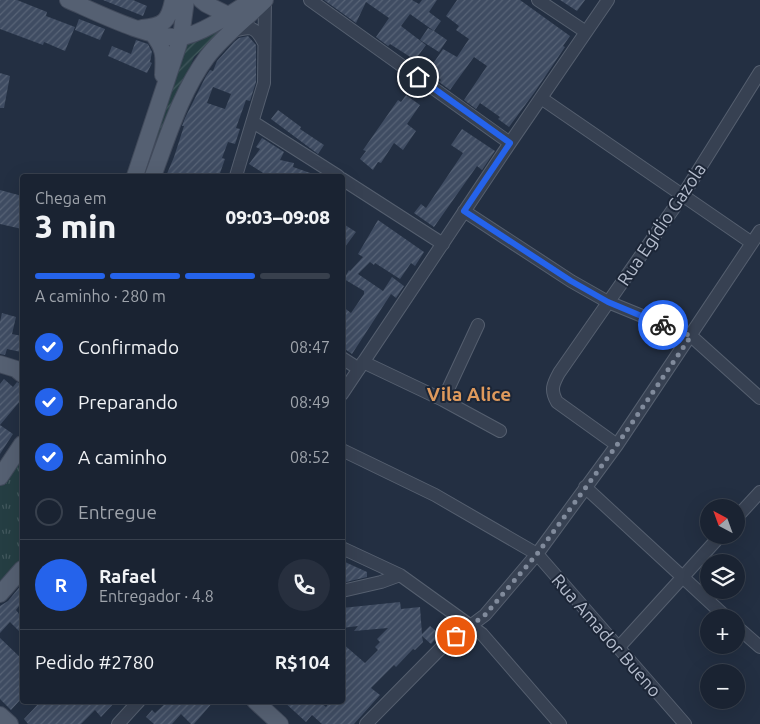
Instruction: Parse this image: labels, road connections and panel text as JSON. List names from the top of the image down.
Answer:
{
  "streets": {
    "street": ["Rua Egídio Gazola", "Rua Amador Bueno"]
  },
  "districts": ["Vila Alice"],
  "north": "top left",
  "page": {
    "heading": ["3 min", "Chega em", "09:03–09:08"],
    "panel": [
      "Rafael",
      "Entregador · 4.8",
      "Pedido #2780",
      "R$104"
    ],
    "bar": "A caminho · 280 m",
    "list": [
      ["Confirmado", "08:47"],
      ["Preparando", "08:49"],
      ["A caminho", "08:52"],
      "Entregue"
    ],
    "map_buttons": ["+", "−"],
    "round": "R"
  }
}
